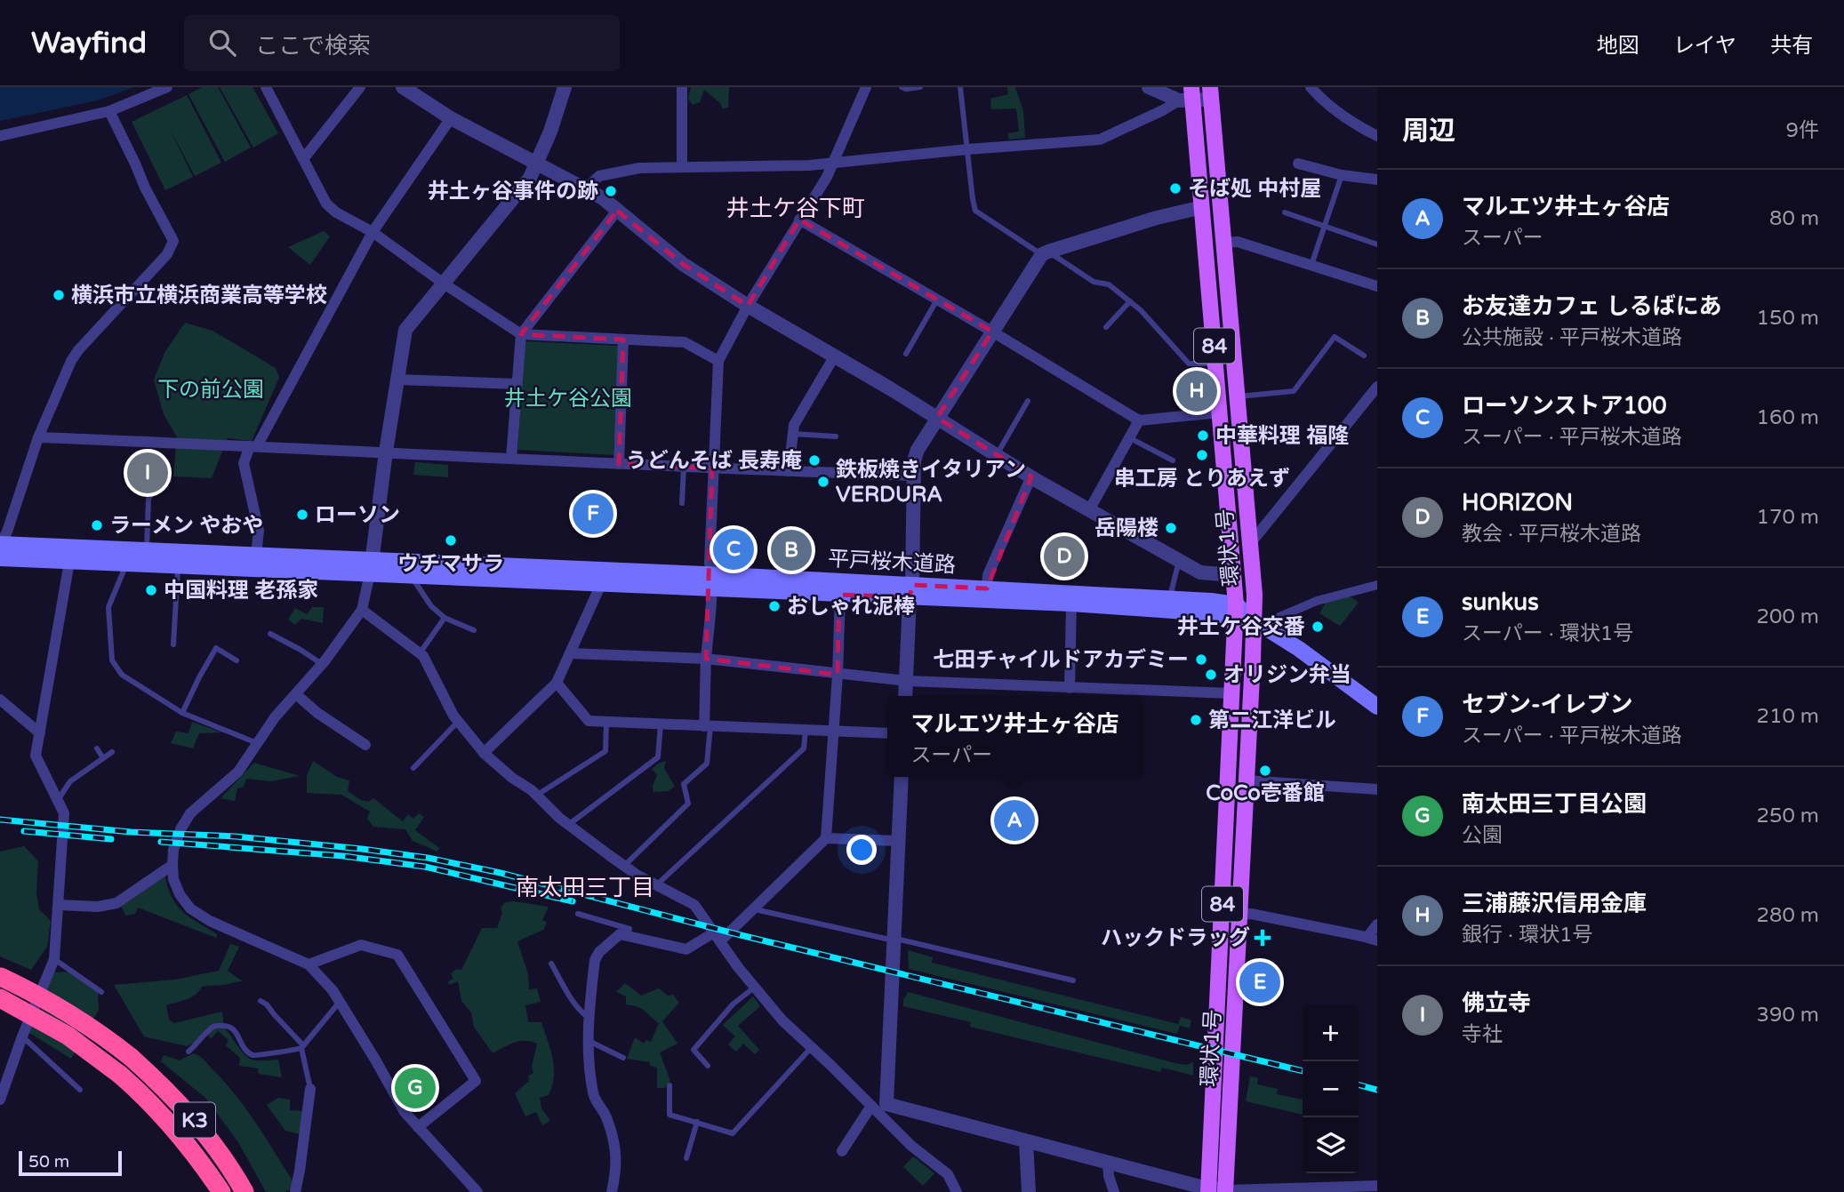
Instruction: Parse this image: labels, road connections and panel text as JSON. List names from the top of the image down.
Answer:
{
  "streets": {
    "highway": ["K3"],
    "main road": ["84", "環状1号", "平戸桜木道路"]
  },
  "crossings": [
    ["環状1号", "平戸桜木道路"]
  ],
  "districts": ["井土ケ谷下町", "南太田三丁目"],
  "parks": ["下の前公園", "井土ケ谷公園"],
  "places": {
    "other": [
      "そば処 中村屋",
      "井土ヶ谷事件の跡",
      "横浜市立横浜商業高等学校",
      "中華料理 福隆",
      "串工房 とりあえず",
      "うどんそば 長寿庵",
      "鉄板焼きイタリアン VERDURA",
      "ローソン",
      "ラーメン やおや",
      "岳陽楼",
      "ウチマサラ",
      "中国料理 老孫家",
      "おしゃれ泥棒",
      "井土ケ谷交番",
      "七田チャイルドアカデミー",
      "オリジン弁当",
      "第二江洋ビル",
      "CoCo壱番館"
    ],
    "health": ["ハックドラッグ"]
  },
  "scale_bar": "50 m",
  "page": {
    "header": "Wayfind",
    "search": "ここで検索",
    "nav": ["地図", "レイヤ", "共有"],
    "heading": ["周辺", "9件"],
    "list": [
      {
        "mark": "A",
        "name": "マルエツ井土ヶ谷店",
        "note": "スーパー",
        "value": "80 m"
      },
      {
        "mark": "B",
        "name": "お友達カフェ しるばにあ",
        "note": "公共施設 · 平戸桜木道路",
        "value": "150 m"
      },
      {
        "mark": "C",
        "name": "ローソンストア100",
        "note": "スーパー · 平戸桜木道路",
        "value": "160 m"
      },
      {
        "mark": "D",
        "name": "HORIZON",
        "note": "教会 · 平戸桜木道路",
        "value": "170 m"
      },
      {
        "mark": "E",
        "name": "sunkus",
        "note": "スーパー · 環状1号",
        "value": "200 m"
      },
      {
        "mark": "F",
        "name": "セブン-イレブン",
        "note": "スーパー · 平戸桜木道路",
        "value": "210 m"
      },
      {
        "mark": "G",
        "name": "南太田三丁目公園",
        "note": "公園",
        "value": "250 m"
      },
      {
        "mark": "H",
        "name": "三浦藤沢信用金庫",
        "note": "銀行 · 環状1号",
        "value": "280 m"
      },
      {
        "mark": "I",
        "name": "佛立寺",
        "note": "寺社",
        "value": "390 m"
      }
    ],
    "pins": [
      "H",
      "I",
      "F",
      "C",
      "B",
      "D",
      "A",
      "E",
      "G"
    ],
    "popup": ["マルエツ井土ヶ谷店", "スーパー"],
    "map_buttons": ["+", "−"],
    "scale": "50 m"
  }
}
